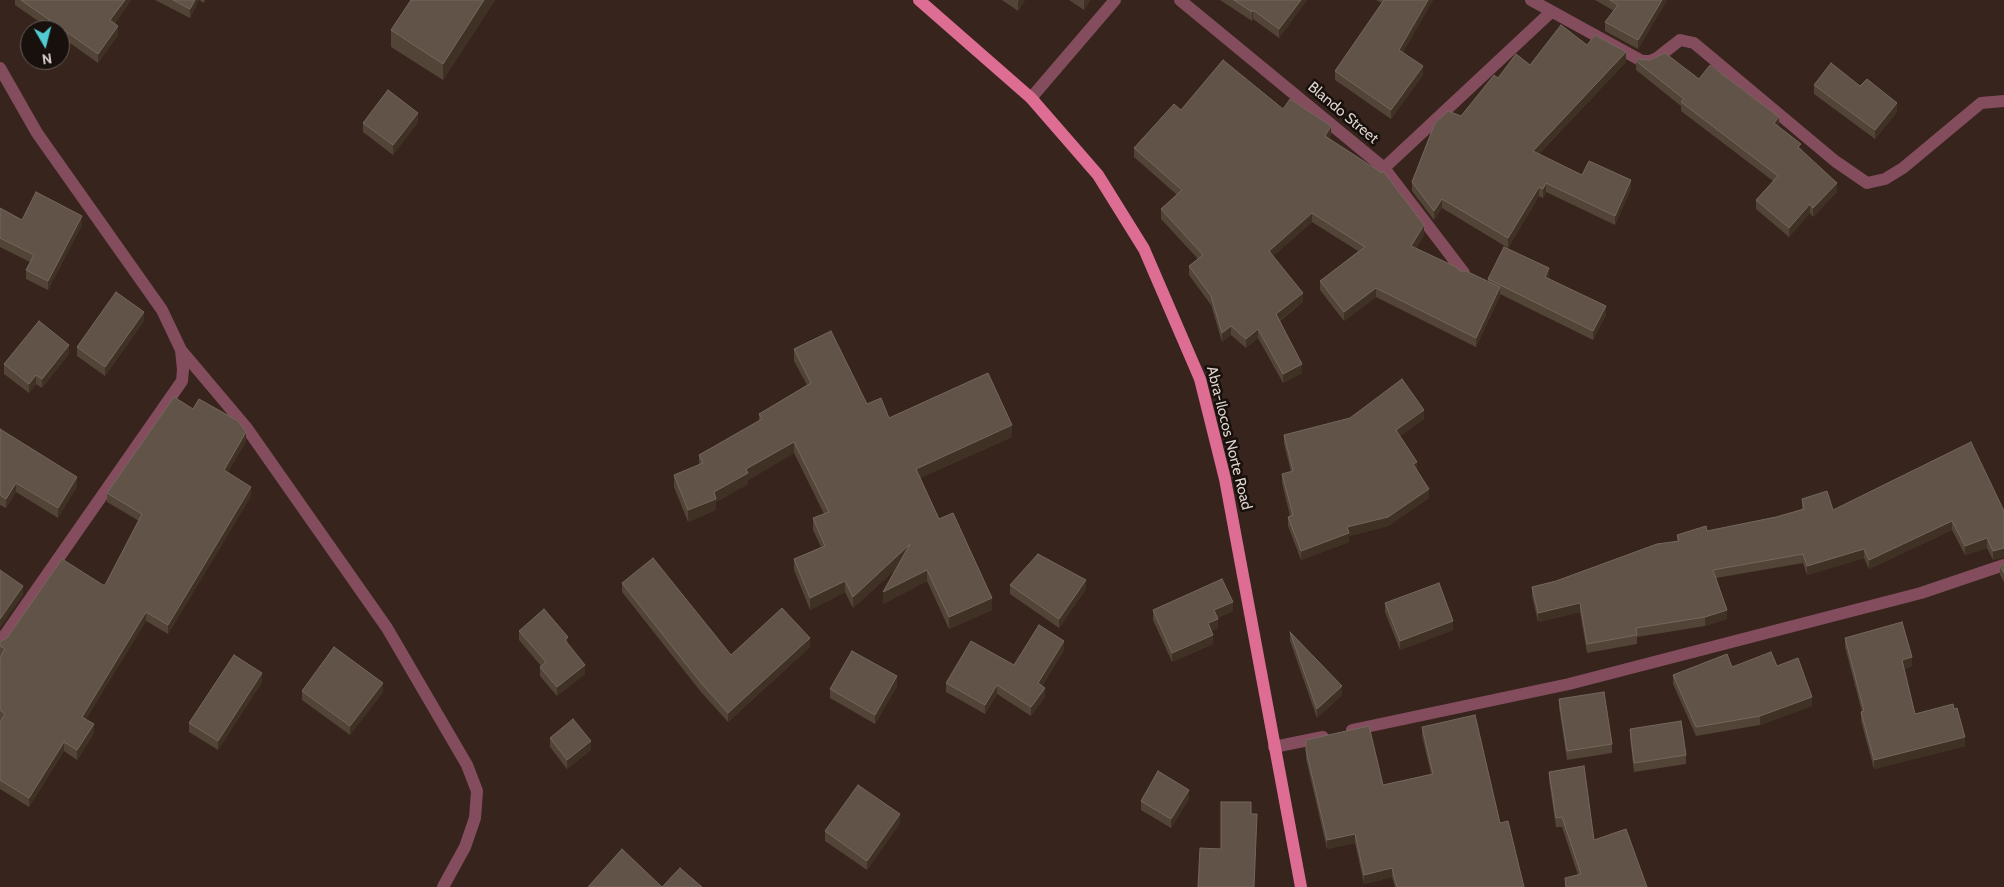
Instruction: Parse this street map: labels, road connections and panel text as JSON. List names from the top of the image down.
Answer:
{
  "streets": {
    "main road": ["Abra-Ilocos Norte Road"],
    "street": ["Blando Street"]
  },
  "north": "bottom"
}
